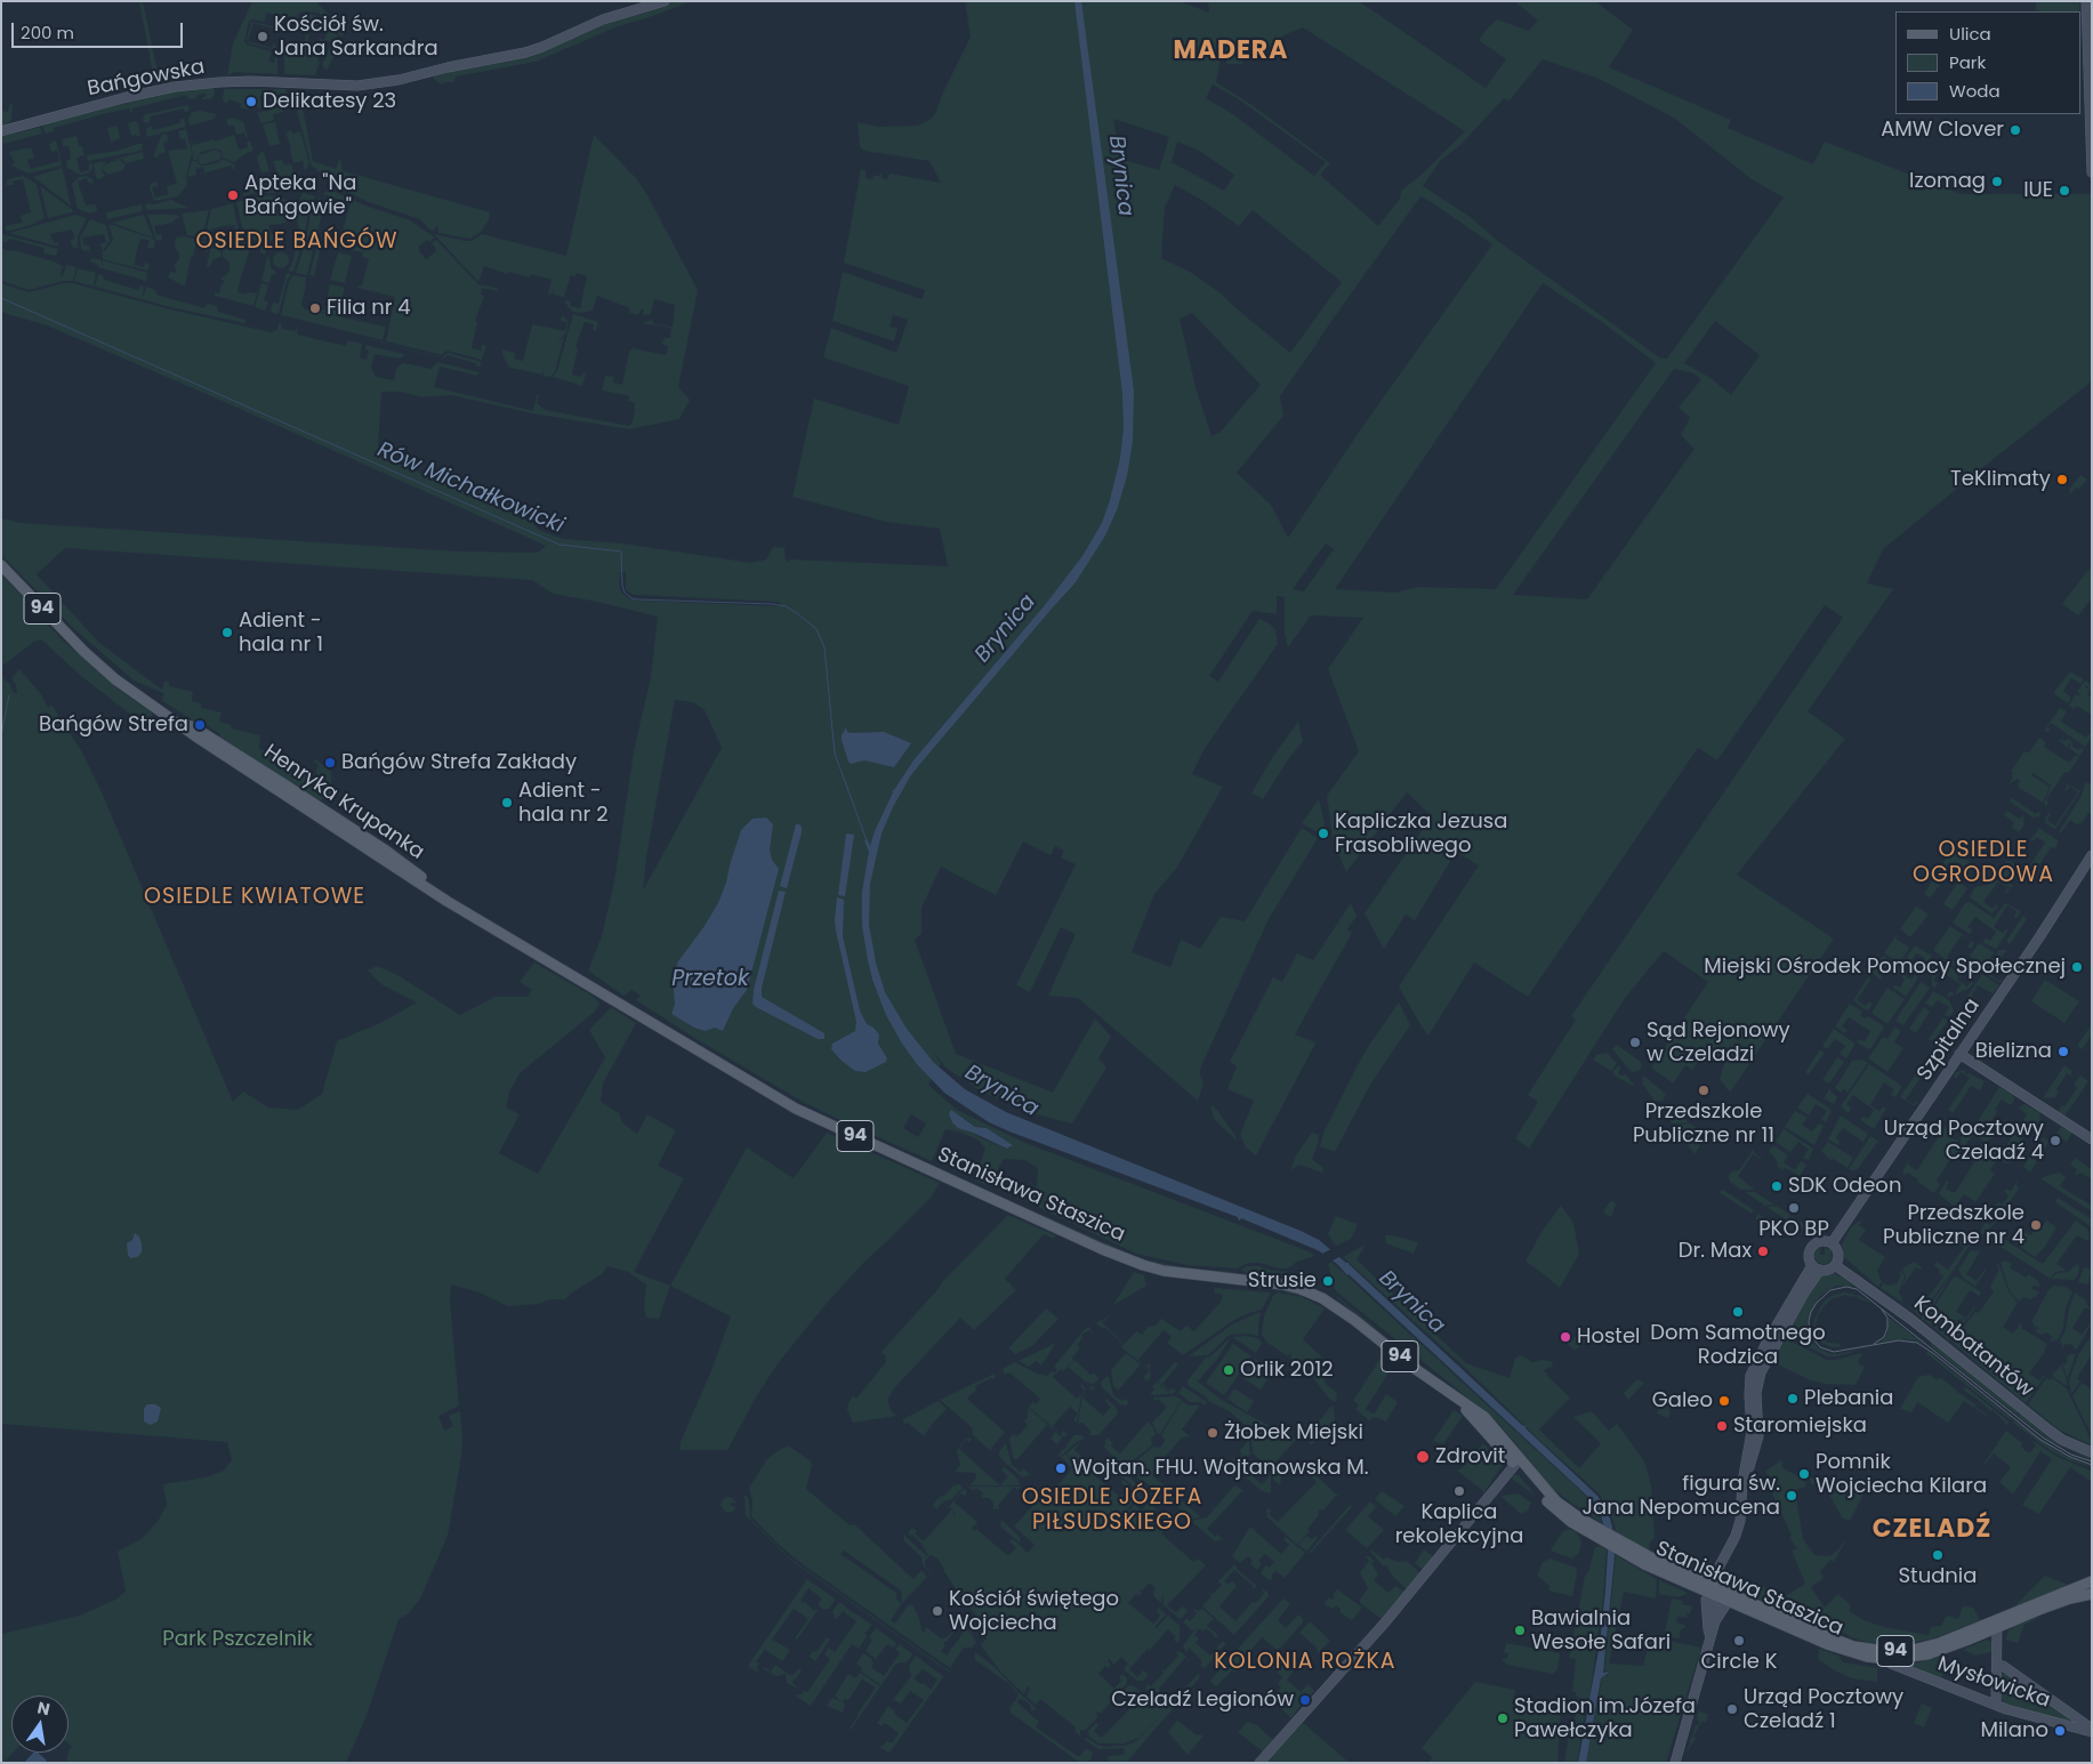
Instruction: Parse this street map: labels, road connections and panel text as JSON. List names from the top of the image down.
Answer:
{
  "streets": {
    "main road": ["94", "Henryka Krupanka", "Stanisława Staszica"],
    "street": [
      "Bańgowska",
      "Szpitalna",
      "Kombatantów",
      "Mysłowicka"
    ]
  },
  "crossings": [
    ["Henryka Krupanka", "Stanisława Staszica"],
    ["Szpitalna", "Kombatantów"],
    ["Stanisława Staszica", "Mysłowicka"]
  ],
  "districts": [
    "MADERA",
    "OSIEDLE BAŃGÓW",
    "OSIEDLE OGRODOWA",
    "OSIEDLE KWIATOWE",
    "OSIEDLE JÓZEFA PIŁSUDSKIEGO",
    "CZELADŹ",
    "KOLONIA ROŻKA"
  ],
  "water": ["Brynica", "Rów Michałkowicki", "Przetok"],
  "parks": ["Park Pszczelnik"],
  "places": [
    "Kościół św. Jana Sarkandra",
    "Delikatesy 23",
    "AMW Clover",
    "Izomag",
    "IUE",
    "Apteka \"Na Bańgowie\"",
    "Filia nr 4",
    "TeKlimaty",
    "Adient - hala nr 1",
    "Bańgów Strefa",
    "Bańgów Strefa Zakłady",
    "Adient - hala nr 2",
    "Kapliczka Jezusa Frasobliwego",
    "Miejski Ośrodek Pomocy Społecznej",
    "Sąd Rejonowy w Czeladzi",
    "Bielizna",
    "Przedszkole Publiczne nr 11",
    "Urząd Pocztowy Czeladź 4",
    "SDK Odeon",
    "PKO BP",
    "Przedszkole Publiczne nr 4",
    "Dr. Max",
    "Strusie",
    "Dom Samotnego Rodzica",
    "Hostel",
    "Orlik 2012",
    "Plebania",
    "Galeo",
    "Staromiejska",
    "Żłobek Miejski",
    "Zdrovit",
    "Wojtan. FHU. Wojtanowska M.",
    "Pomnik Wojciecha Kilara",
    "Kaplica rekolekcyjna",
    "figura św. Jana Nepomucena",
    "Studnia",
    "Kościół świętego Wojciecha",
    "Bawialnia Wesołe Safari",
    "Circle K",
    "Czeladź Legionów",
    "Urząd Pocztowy Czeladź 1",
    "Stadion im.Józefa Pawełczyka",
    "Milano"
  ],
  "legend": ["Ulica", "Park", "Woda"],
  "scale_bar": "200 m",
  "north": "top"
}
